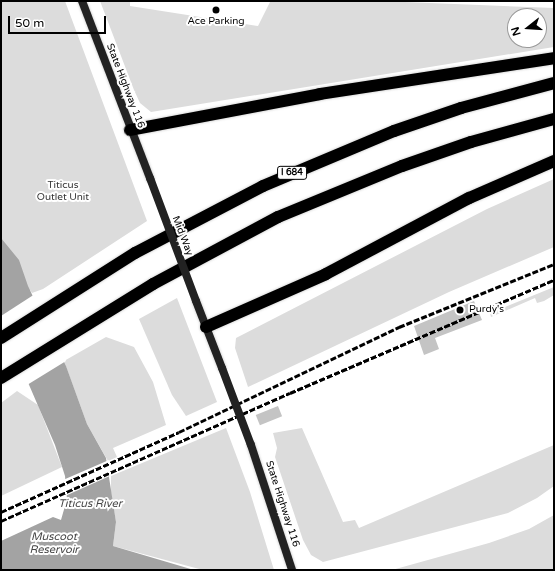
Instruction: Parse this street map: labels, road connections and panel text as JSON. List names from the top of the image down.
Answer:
{
  "streets": {
    "highway": ["I 684"],
    "main road": ["State Highway 116", "Mid Way"]
  },
  "crossings": [
    ["State Highway 116", "Mid Way"]
  ],
  "water": ["Titicus River", "Muscoot Reservoir"],
  "parks": ["Titicus Outlet Unit"],
  "places": ["Ace Parking", "Purdy's"],
  "scale_bar": "50 m",
  "north": "left"
}
